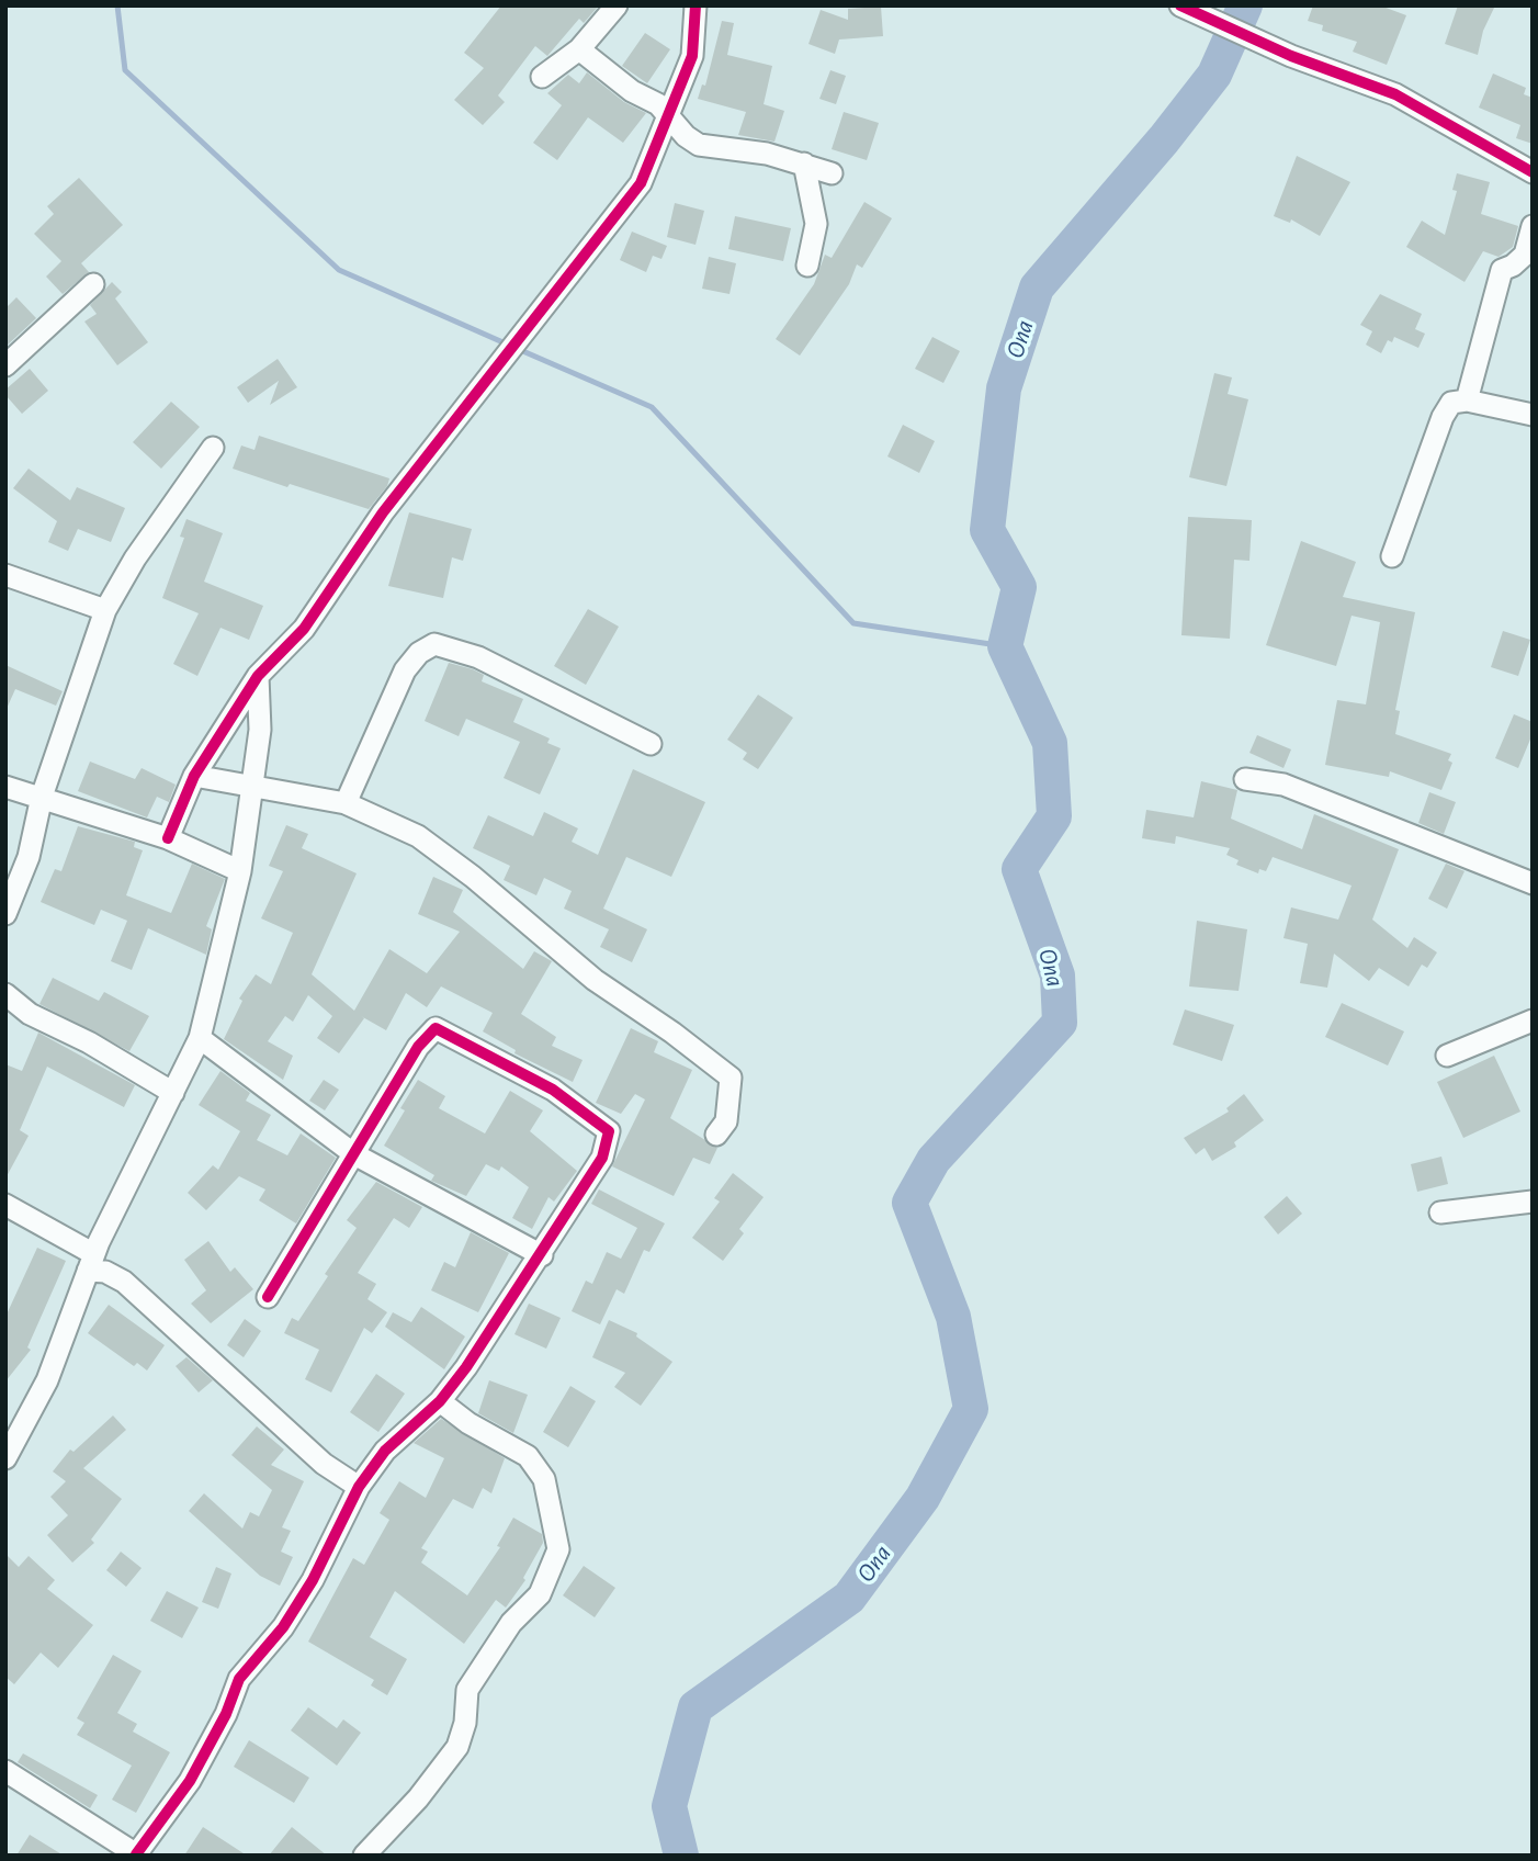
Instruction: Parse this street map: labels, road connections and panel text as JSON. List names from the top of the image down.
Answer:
{
  "water": ["Ona"]
}
